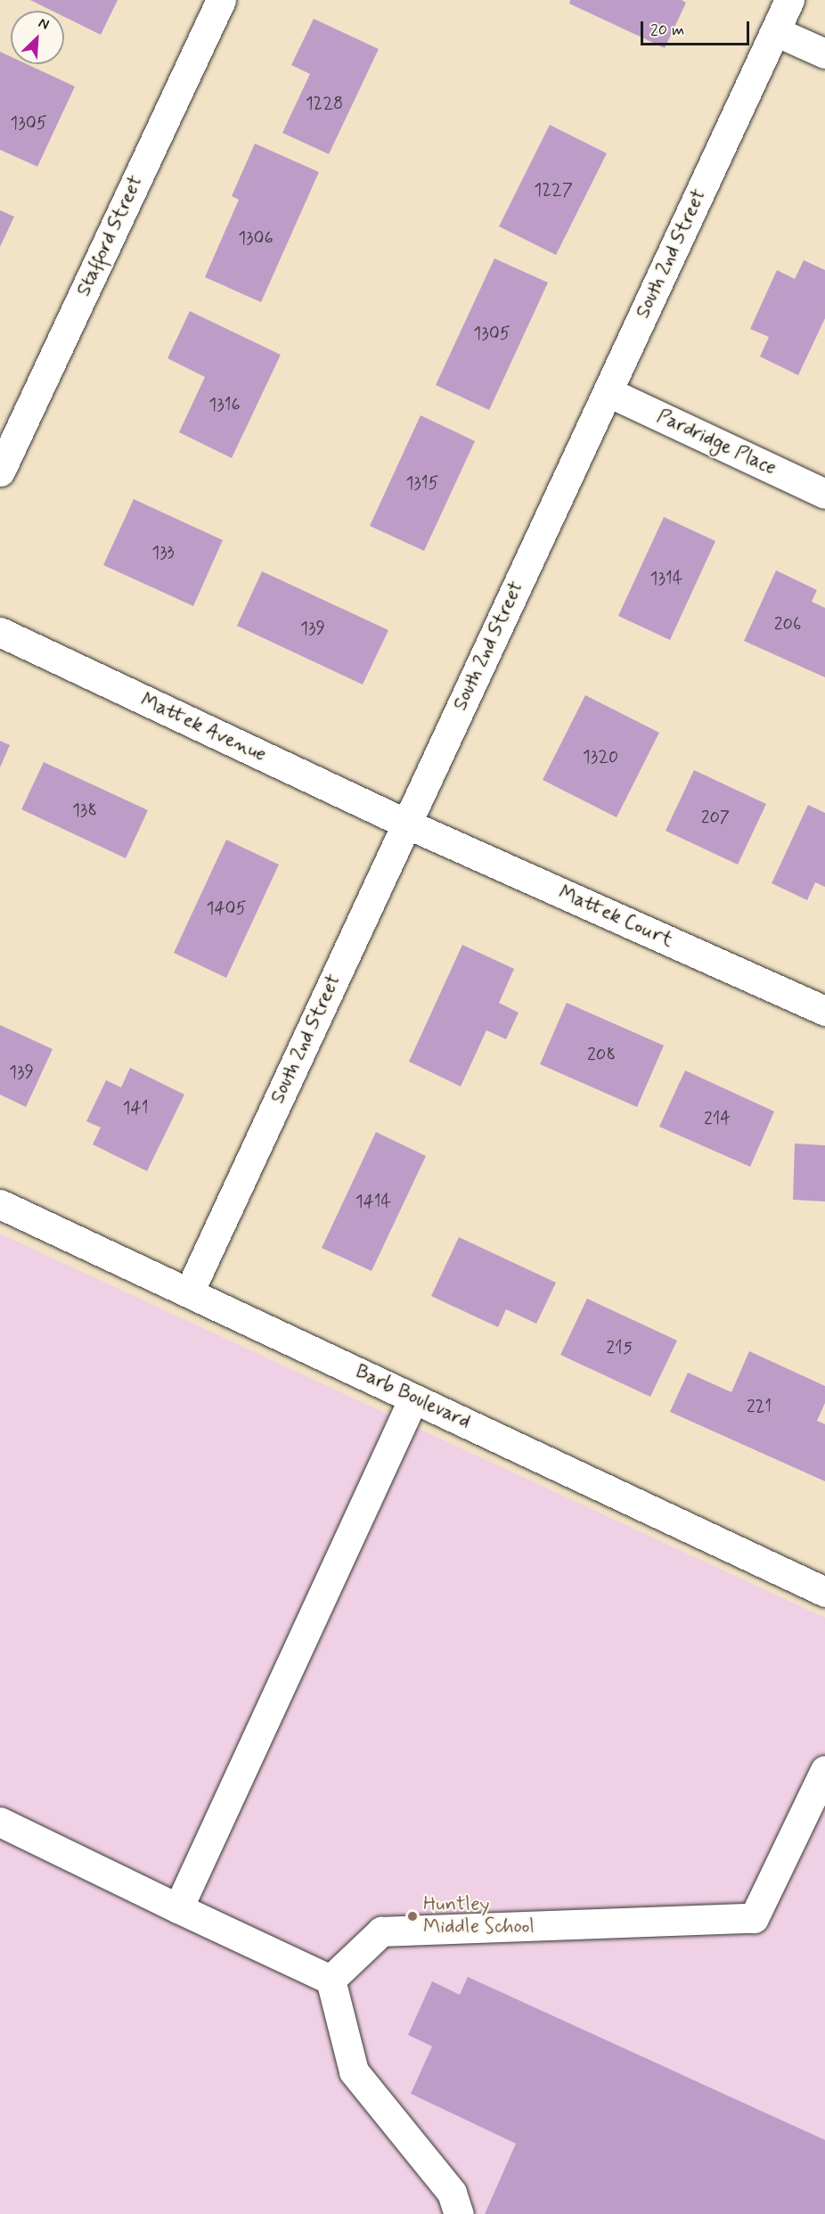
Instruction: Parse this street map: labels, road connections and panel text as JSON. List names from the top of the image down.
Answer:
{
  "streets": {
    "street": [
      "Stafford Street",
      "South 2nd Street",
      "Pardridge Place",
      "Mattek Avenue",
      "Mattek Court",
      "Barb Boulevard"
    ]
  },
  "crossings": [
    ["South 2nd Street", "Pardridge Place"],
    ["South 2nd Street", "Mattek Avenue"],
    ["South 2nd Street", "Mattek Court"],
    ["South 2nd Street", "Barb Boulevard"],
    ["Mattek Avenue", "Mattek Court"]
  ],
  "places": ["Huntley Middle School"],
  "house_numbers": [
    "1228",
    "1305",
    "1227",
    "1306",
    "1305",
    "1316",
    "1315",
    "133",
    "1314",
    "206",
    "139",
    "1320",
    "138",
    "207",
    "1405",
    "208",
    "139",
    "141",
    "214",
    "1414",
    "215",
    "221"
  ],
  "scale_bar": "20 m",
  "north": "top right"
}
